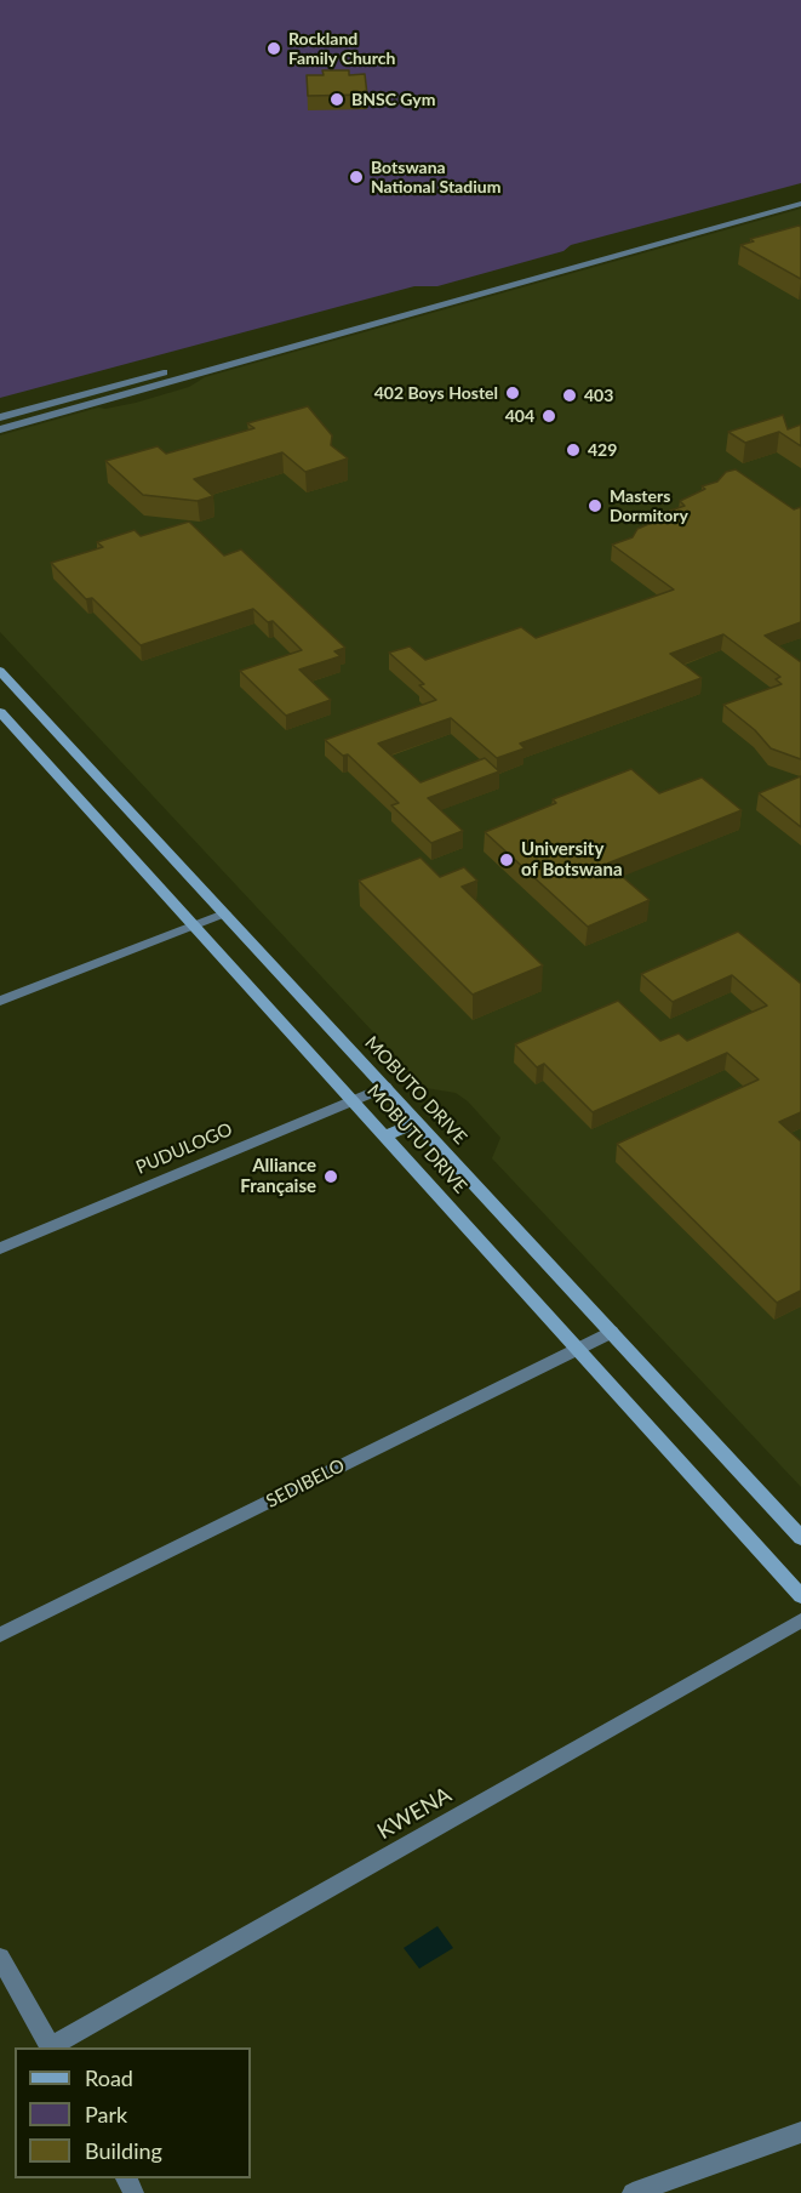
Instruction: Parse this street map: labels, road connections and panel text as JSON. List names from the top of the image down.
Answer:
{
  "streets": {
    "main road": ["MOBUTO DRIVE", "MOBUTU DRIVE"],
    "street": ["PUDULOGO", "SEDIBELO", "KWENA"]
  },
  "crossings": [
    ["MOBUTO DRIVE", "PUDULOGO"],
    ["MOBUTO DRIVE", "SEDIBELO"],
    ["MOBUTU DRIVE", "PUDULOGO"],
    ["MOBUTU DRIVE", "SEDIBELO"]
  ],
  "places": [
    "Rockland Family Church",
    "BNSC Gym",
    "Botswana National Stadium",
    "402 Boys Hostel",
    "403",
    "404",
    "429",
    "Masters Dormitory",
    "University of Botswana",
    "Alliance Française"
  ],
  "legend": ["Road", "Park", "Building"]
}
